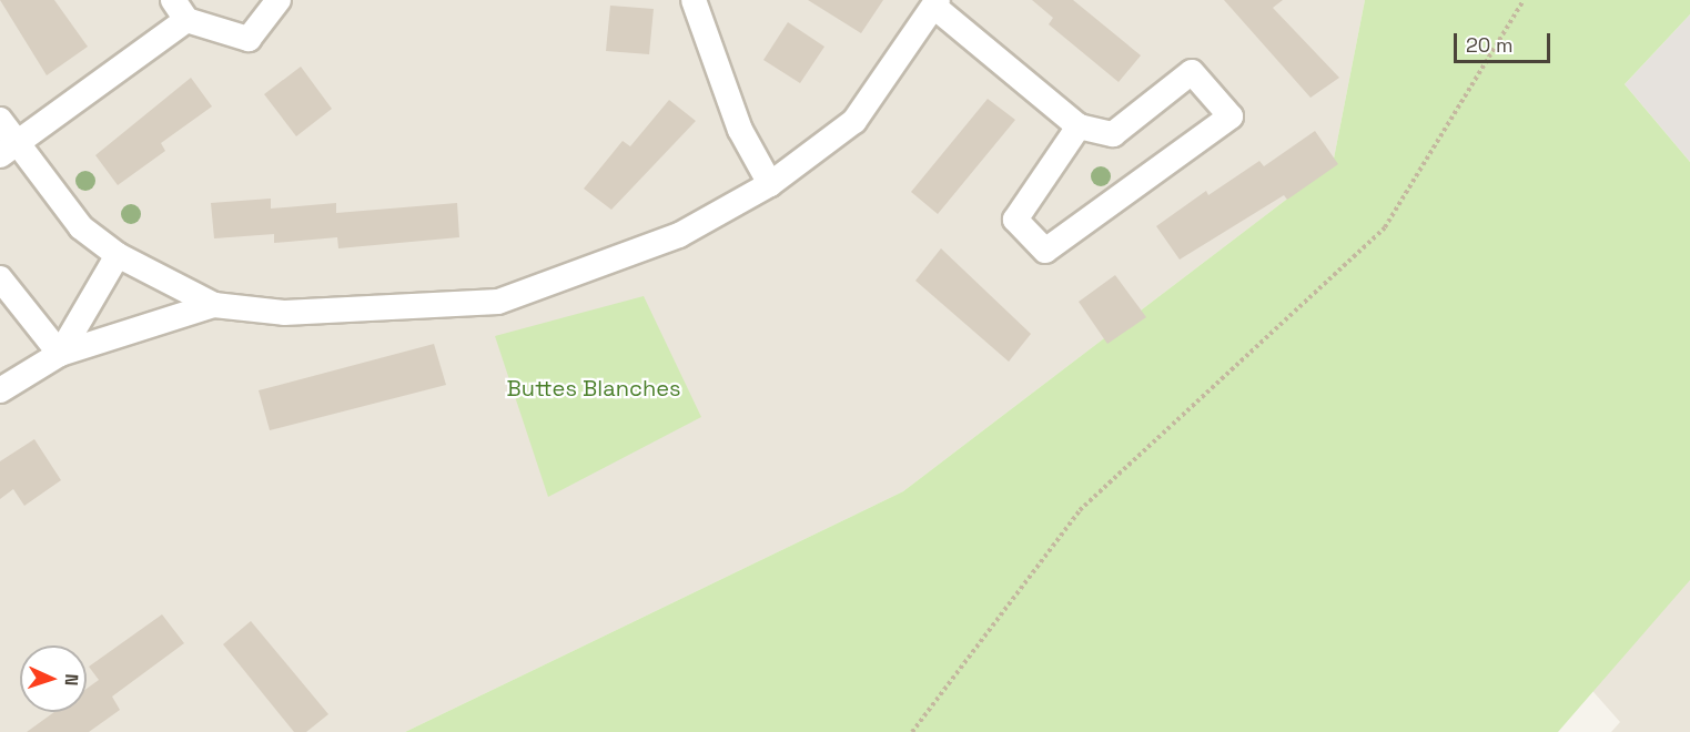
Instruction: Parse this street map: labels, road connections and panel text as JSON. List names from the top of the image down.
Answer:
{
  "parks": ["Buttes Blanches"],
  "scale_bar": "20 m",
  "north": "right"
}
